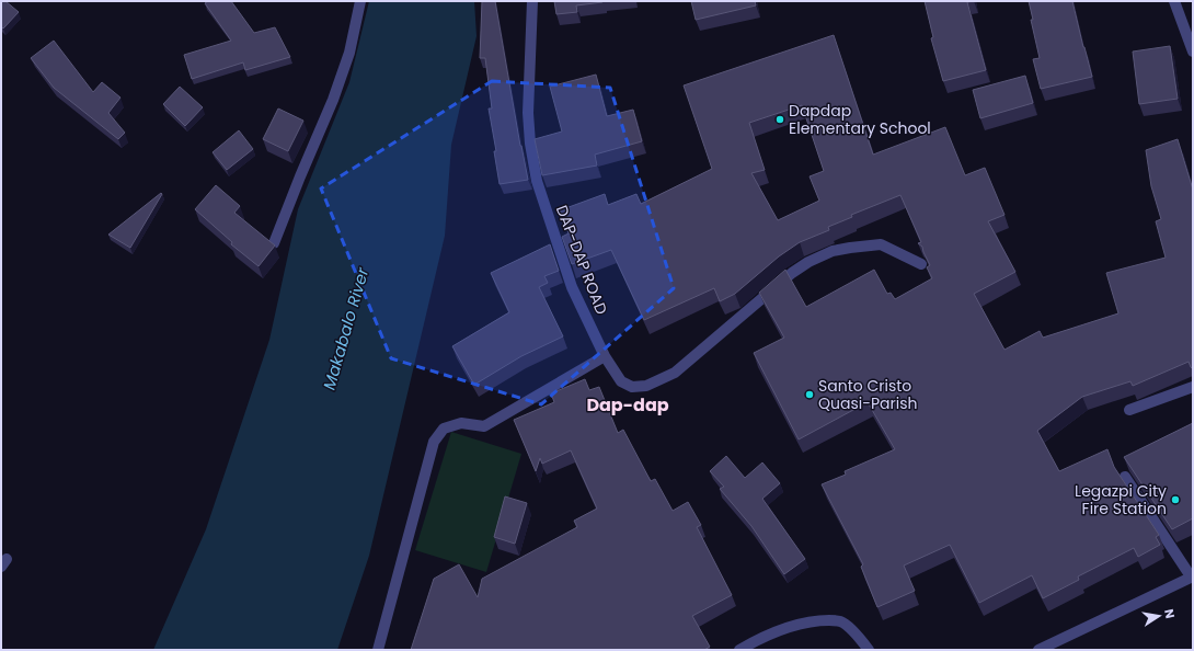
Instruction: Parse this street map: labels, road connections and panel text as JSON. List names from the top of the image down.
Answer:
{
  "streets": {
    "street": ["DAP-DAP ROAD"]
  },
  "districts": ["Dap-dap"],
  "water": ["Makabalo River"],
  "places": ["Dapdap Elementary School", "Santo Cristo Quasi-Parish", "Legazpi City Fire Station"],
  "north": "right"
}
